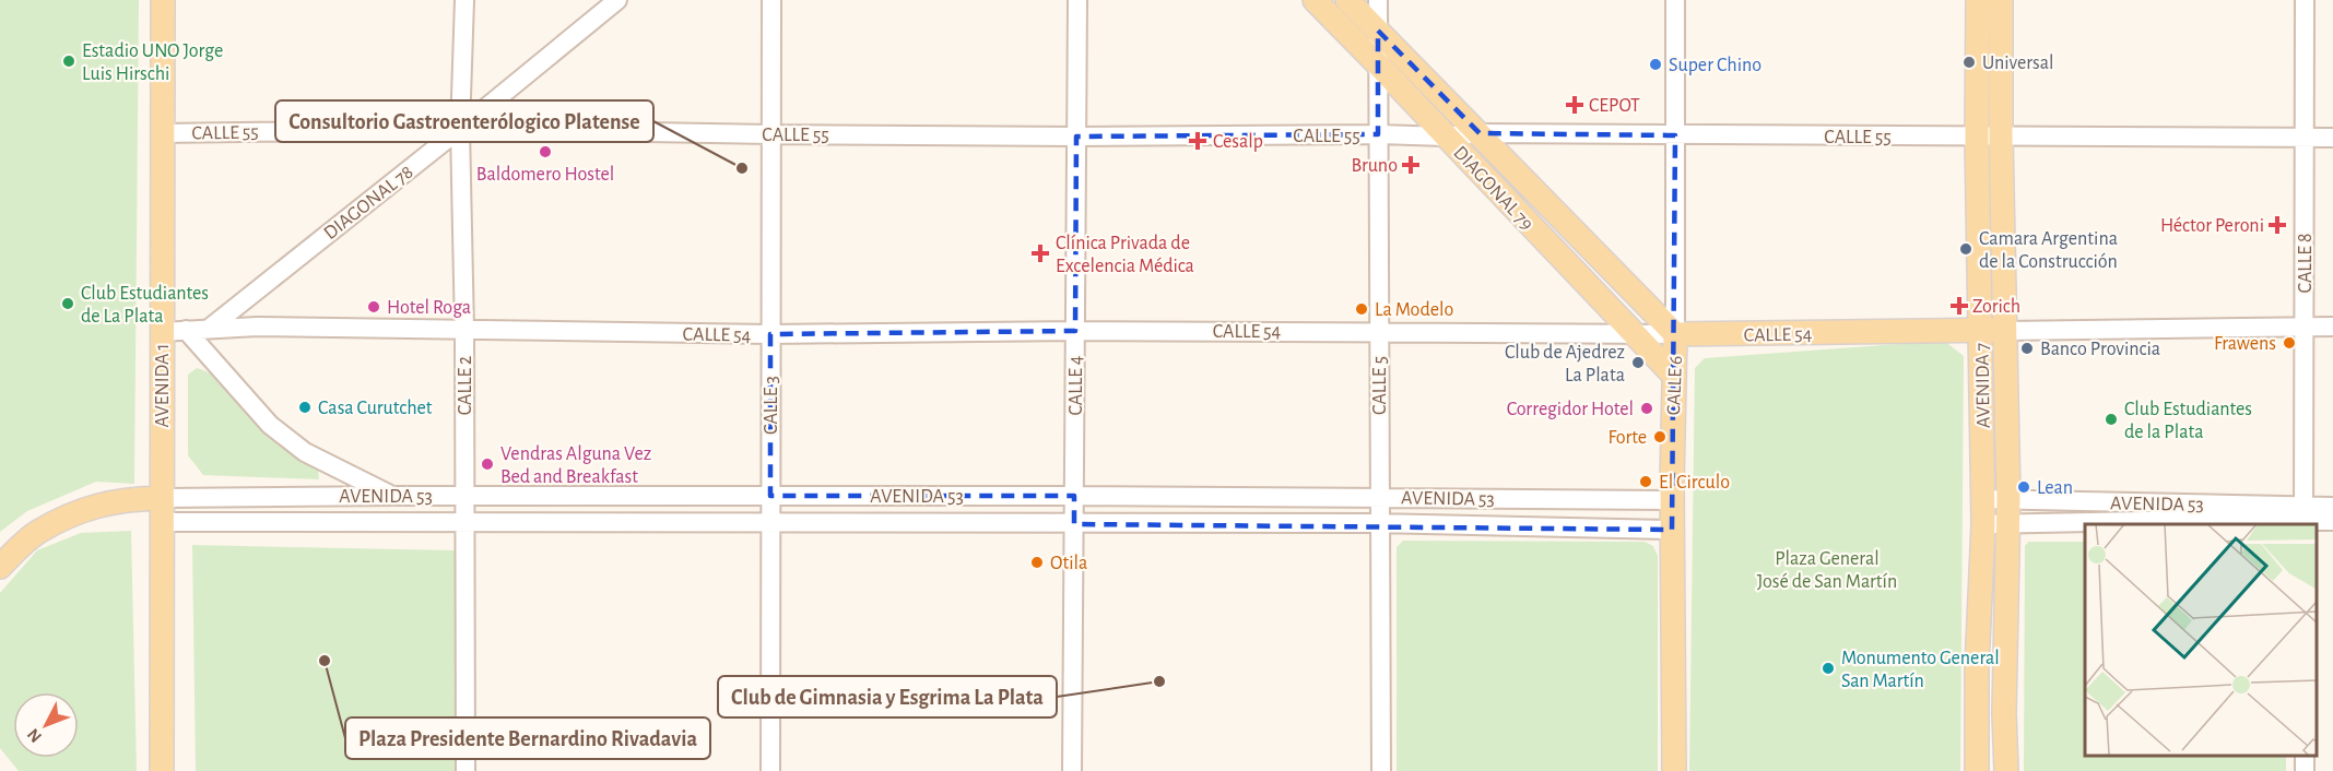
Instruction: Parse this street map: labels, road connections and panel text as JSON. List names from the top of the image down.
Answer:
{
  "streets": {
    "main road": [
      "DIAGONAL 79",
      "CALLE 54",
      "AVENIDA 1",
      "CALLE 6",
      "AVENIDA 7"
    ],
    "street": [
      "CALLE 55",
      "DIAGONAL 78",
      "CALLE 8",
      "CALLE 2",
      "CALLE 4",
      "CALLE 5",
      "CALLE 3",
      "AVENIDA 53"
    ]
  },
  "crossings": [
    ["CALLE 55", "DIAGONAL 79"],
    ["CALLE 55", "DIAGONAL 78"],
    ["CALLE 55", "CALLE 8"],
    ["CALLE 55", "AVENIDA 1"],
    ["CALLE 55", "CALLE 2"],
    ["CALLE 55", "CALLE 4"],
    ["CALLE 55", "CALLE 5"],
    ["CALLE 55", "CALLE 6"],
    ["CALLE 55", "AVENIDA 7"],
    ["CALLE 55", "CALLE 3"],
    ["DIAGONAL 79", "CALLE 54"],
    ["DIAGONAL 79", "CALLE 5"],
    ["DIAGONAL 79", "CALLE 6"],
    ["DIAGONAL 78", "CALLE 54"],
    ["DIAGONAL 78", "CALLE 2"],
    ["CALLE 8", "CALLE 54"],
    ["CALLE 8", "AVENIDA 53"],
    ["CALLE 54", "AVENIDA 1"],
    ["CALLE 54", "CALLE 2"],
    ["CALLE 54", "CALLE 4"],
    ["CALLE 54", "CALLE 5"],
    ["CALLE 54", "CALLE 6"],
    ["CALLE 54", "AVENIDA 7"],
    ["CALLE 54", "CALLE 3"],
    ["AVENIDA 1", "AVENIDA 53"],
    ["CALLE 2", "AVENIDA 53"],
    ["CALLE 4", "AVENIDA 53"],
    ["CALLE 5", "AVENIDA 53"],
    ["CALLE 6", "AVENIDA 53"],
    ["AVENIDA 7", "AVENIDA 53"],
    ["CALLE 3", "AVENIDA 53"]
  ],
  "parks": ["Plaza General José de San Martín"],
  "places": {
    "other": [
      "Estadio UNO Jorge Luis Hirschi",
      "Universal",
      "Super Chino",
      "Baldomero Hostel",
      "Consultorio Gastroenterólogico Platense",
      "Camara Argentina de la Construcción",
      "Club Estudiantes de La Plata",
      "Hotel Roga",
      "La Modelo",
      "Frawens",
      "Banco Provincia",
      "Club de Ajedrez La Plata",
      "Casa Curutchet",
      "Corregidor Hotel",
      "Club Estudiantes de la Plata",
      "Forte",
      "Vendras Alguna Vez Bed and Breakfast",
      "El Circulo",
      "Lean",
      "Otila",
      "Plaza Presidente Bernardino Rivadavia",
      "Monumento General San Martín",
      "Club de Gimnasia y Esgrima La Plata"
    ],
    "health": [
      "CEPOT",
      "Cesalp",
      "Bruno",
      "Héctor Peroni",
      "Clínica Privada de Excelencia Médica",
      "Zorich"
    ]
  },
  "north": "bottom left"
}
